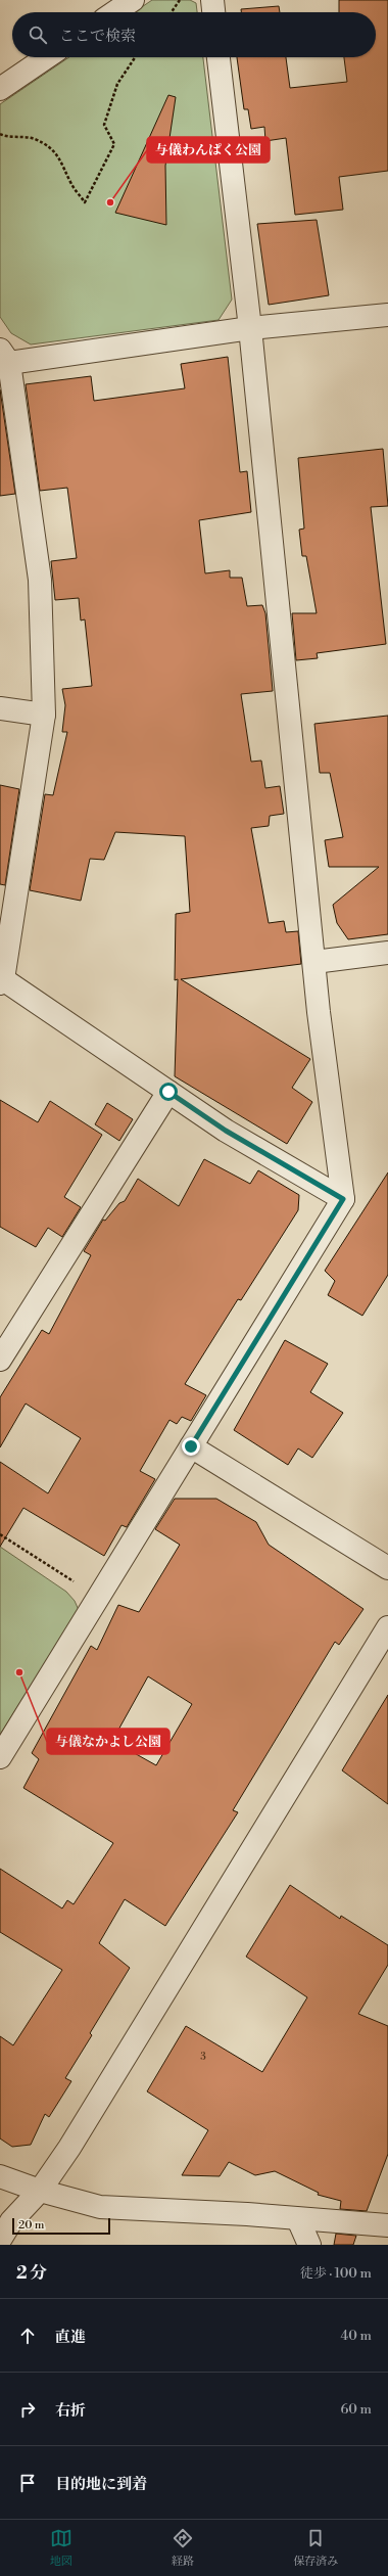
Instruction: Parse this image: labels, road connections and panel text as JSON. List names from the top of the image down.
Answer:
{
  "places": ["与儀わんぱく公園", "与儀なかよし公園"],
  "house_numbers": ["3"],
  "scale_bar": "20 m",
  "page": {
    "search": "ここで検索",
    "scale": "20 m",
    "heading": ["2 分", "徒歩 · 100 m"],
    "list": [
      ["直進", "40 m"],
      ["右折", "60 m"],
      "目的地に到着"
    ],
    "nav": ["地図", "経路", "保存済み"]
  }
}
